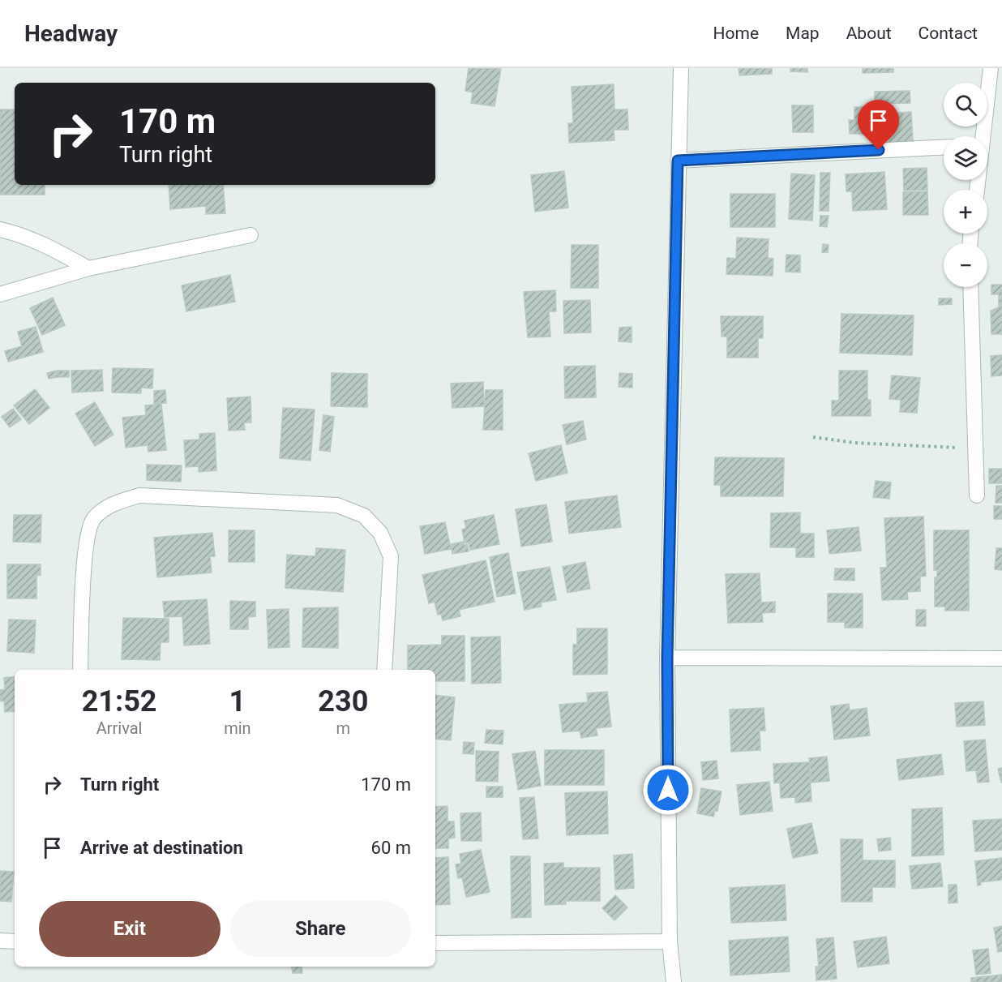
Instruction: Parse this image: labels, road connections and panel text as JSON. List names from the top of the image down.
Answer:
{
  "page": {
    "header": "Headway",
    "nav": [
      "Home",
      "Map",
      "About",
      "Contact"
    ],
    "map_buttons": ["+", "−"],
    "turn": ["170 m", "Turn right"],
    "eta": [
      "21:52",
      "Arrival",
      "1",
      "min",
      "230",
      "m"
    ],
    "list": [
      {
        "name": "Turn right",
        "value": "170 m"
      },
      {
        "name": "Arrive at destination",
        "value": "60 m"
      }
    ],
    "buttons": ["Exit", "Share"]
  }
}
